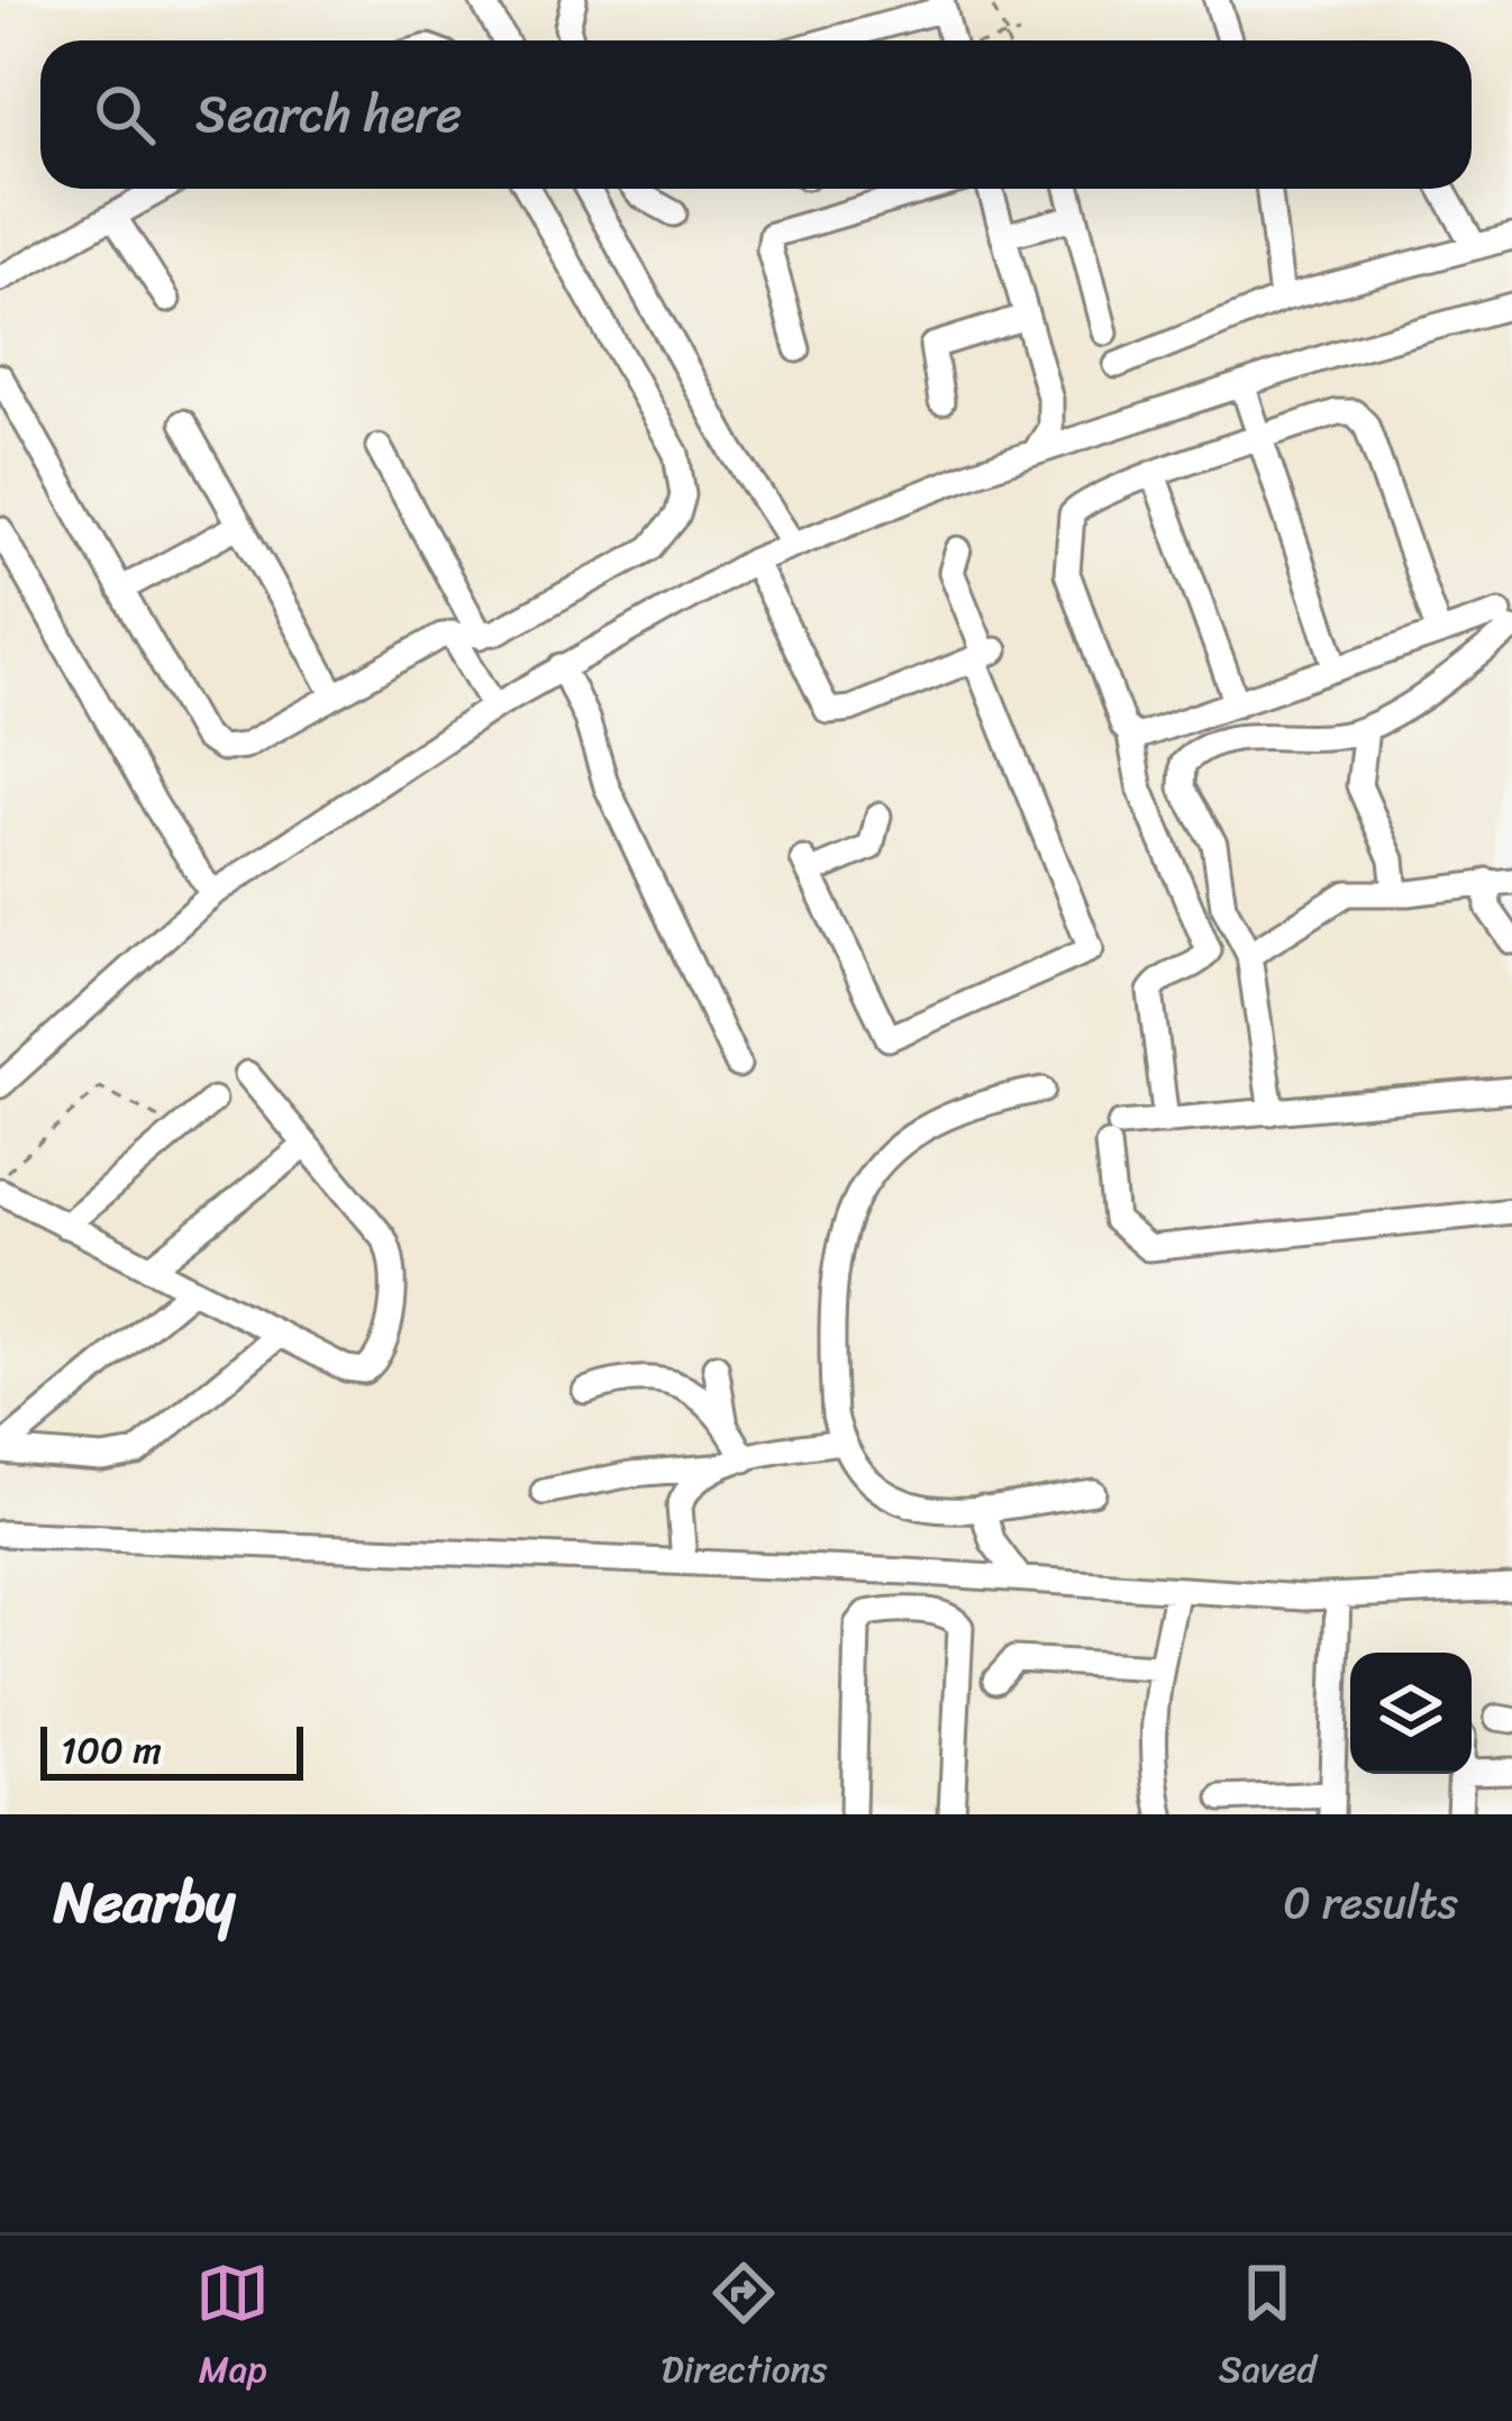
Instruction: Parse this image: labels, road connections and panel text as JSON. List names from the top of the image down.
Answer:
{
  "scale_bar": "100 m",
  "page": {
    "search": "Search here",
    "scale": "100 m",
    "heading": ["Nearby", "0 results"],
    "nav": ["Map", "Directions", "Saved"]
  }
}
